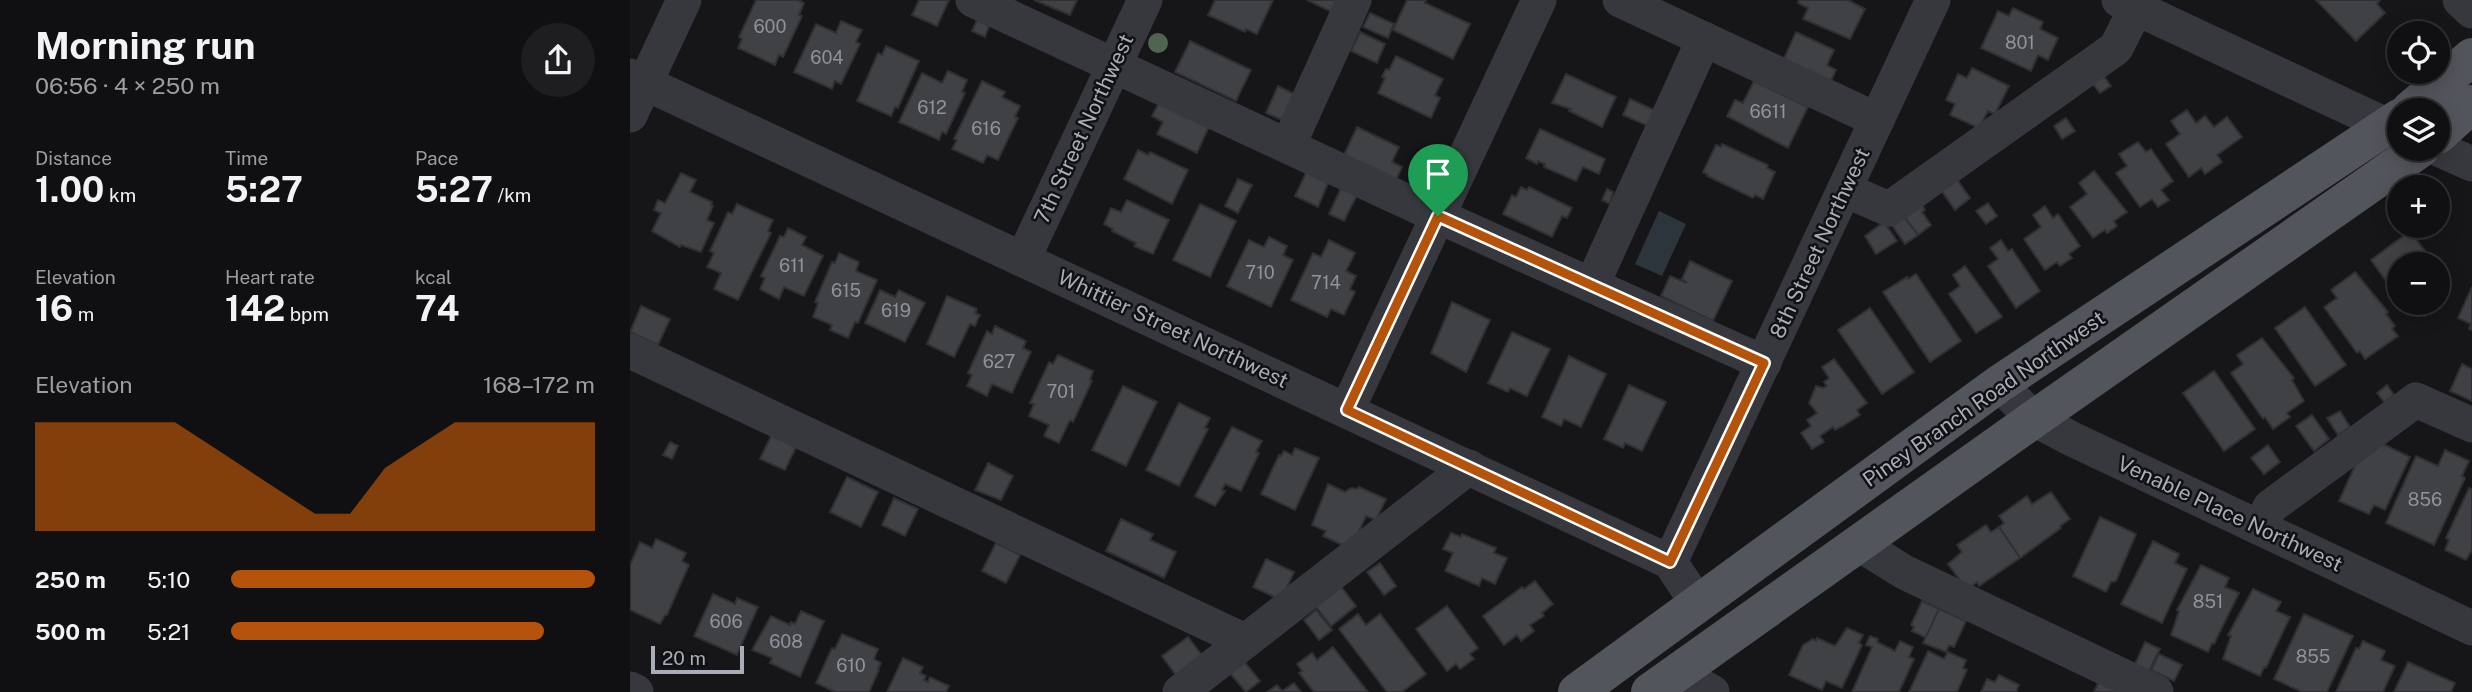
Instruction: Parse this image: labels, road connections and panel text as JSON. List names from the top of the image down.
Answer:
{
  "streets": {
    "main road": ["Piney Branch Road Northwest"],
    "street": [
      "7th Street Northwest",
      "8th Street Northwest",
      "Whittier Street Northwest",
      "Venable Place Northwest"
    ]
  },
  "crossings": [
    ["7th Street Northwest", "Whittier Street Northwest"],
    ["8th Street Northwest", "Whittier Street Northwest"],
    ["Piney Branch Road Northwest", "Venable Place Northwest"]
  ],
  "house_numbers": [
    "600",
    "801",
    "604",
    "612",
    "6611",
    "616",
    "611",
    "710",
    "714",
    "615",
    "619",
    "627",
    "701",
    "856",
    "851",
    "606",
    "608",
    "855",
    "610"
  ],
  "scale_bar": "20 m",
  "page": {
    "heading": ["Morning run", "06:56 · 4 × 250 m"],
    "map_buttons": ["+", "−"],
    "stats": [
      ["Distance", "1.00 km"],
      ["Time", "5:27"],
      ["Pace", "5:27 /km"],
      ["Elevation", "16 m"],
      ["Heart rate", "142 bpm"],
      ["kcal", "74"]
    ],
    "chart": ["Elevation", "168–172 m"],
    "list": [
      {
        "name": "250 m",
        "note": "5:10"
      },
      {
        "name": "500 m",
        "note": "5:21"
      }
    ],
    "scale": "20 m"
  }
}
